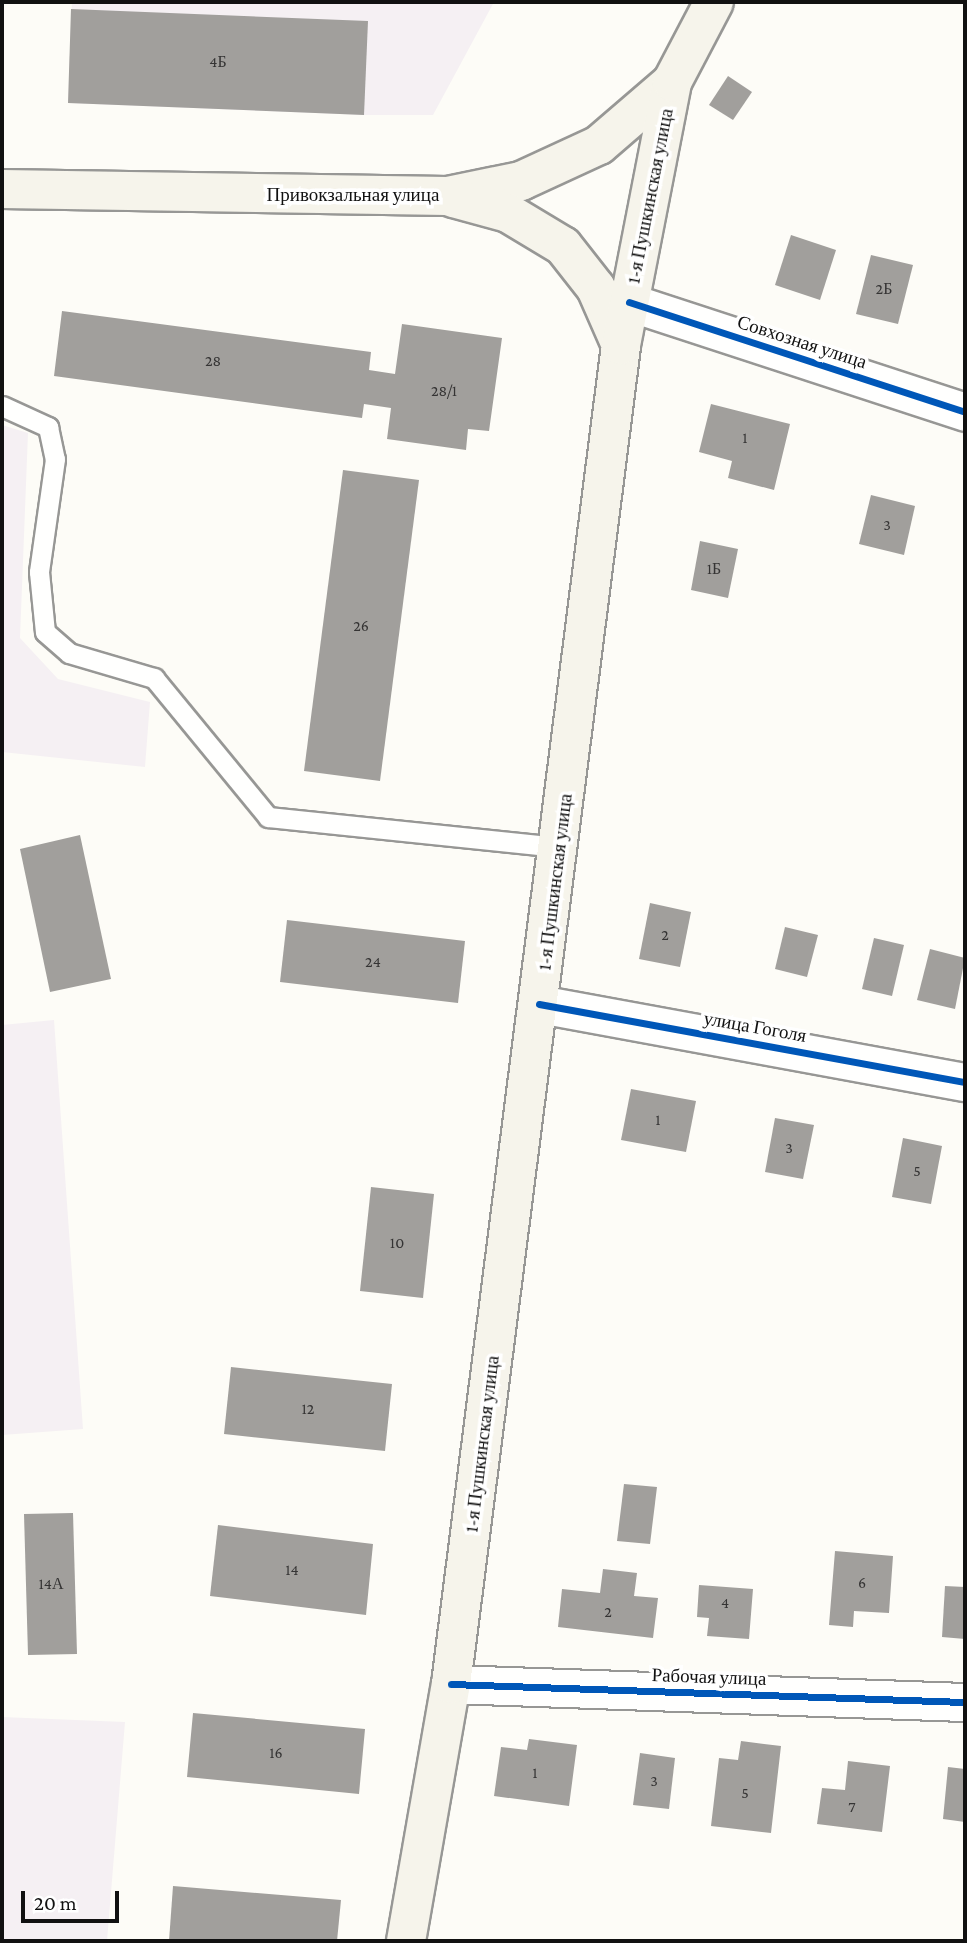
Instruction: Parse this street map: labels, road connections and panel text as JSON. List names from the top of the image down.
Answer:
{
  "streets": {
    "main road": ["Привокзальная улица", "1-я Пушкинская улица"],
    "street": ["Совхозная улица", "улица Гоголя", "Рабочая улица"]
  },
  "crossings": [
    ["Привокзальная улица", "1-я Пушкинская улица"],
    ["1-я Пушкинская улица", "Совхозная улица"],
    ["1-я Пушкинская улица", "улица Гоголя"],
    ["1-я Пушкинская улица", "Рабочая улица"]
  ],
  "house_numbers": [
    "4Б",
    "2Б",
    "28",
    "28/1",
    "1",
    "3",
    "1Б",
    "26",
    "2",
    "24",
    "1",
    "3",
    "5",
    "10",
    "12",
    "14",
    "6",
    "14А",
    "4",
    "2",
    "16",
    "1",
    "3",
    "5",
    "7"
  ],
  "scale_bar": "20 m"
}
